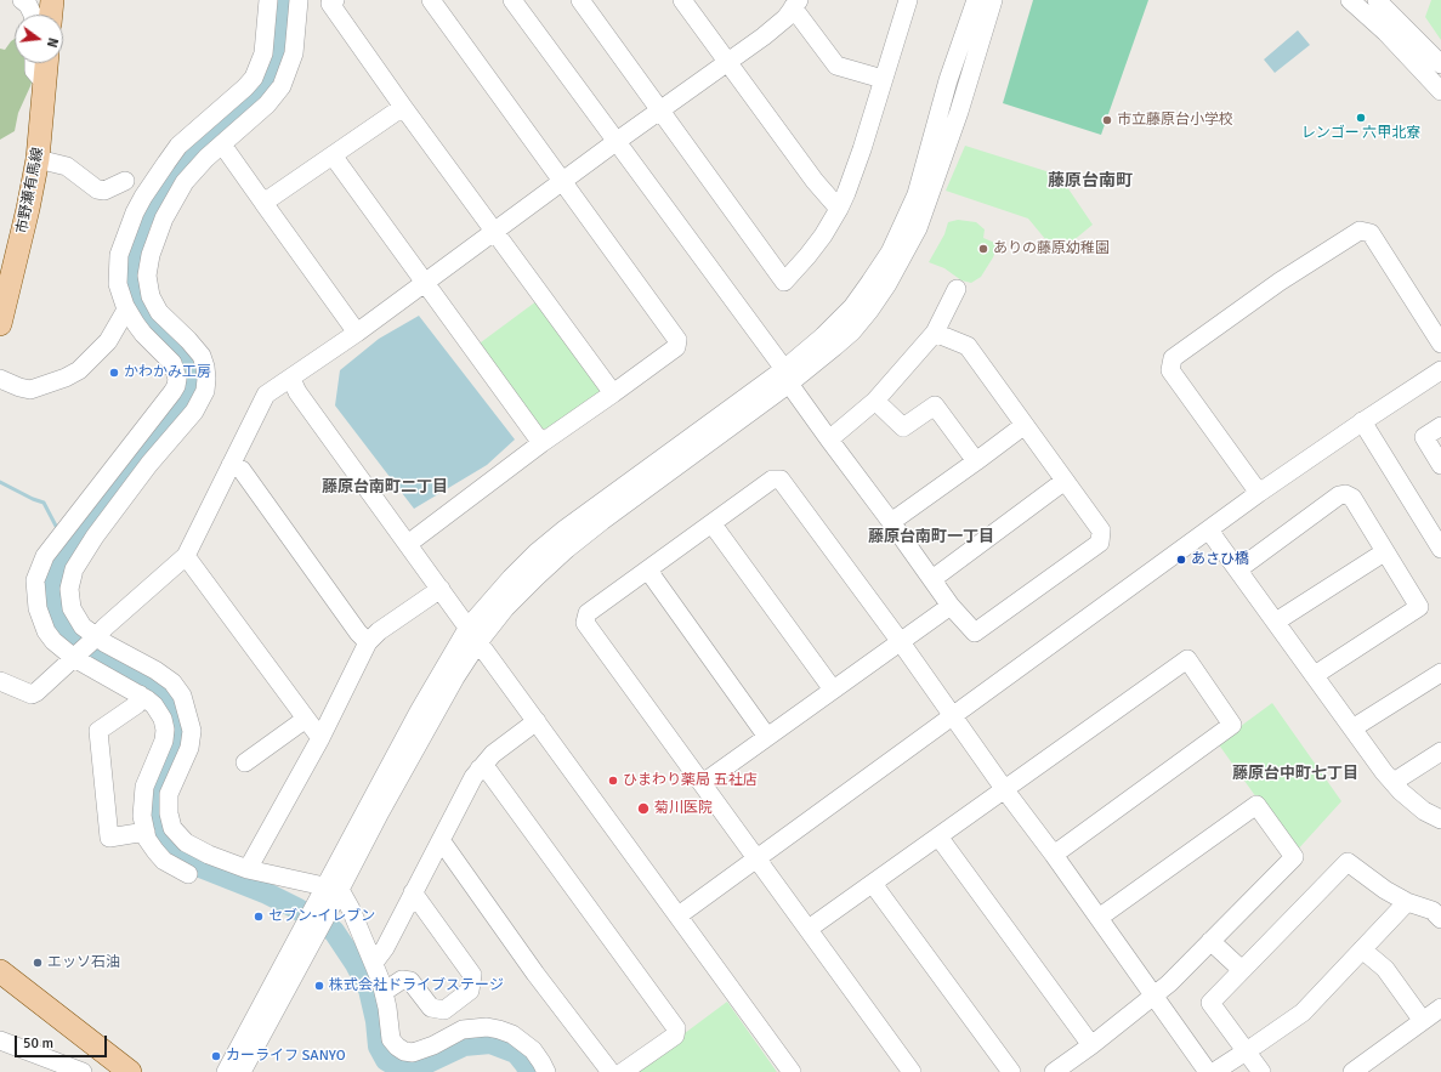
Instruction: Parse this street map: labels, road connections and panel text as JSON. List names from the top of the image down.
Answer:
{
  "streets": {
    "main road": ["市野瀬有馬線"]
  },
  "districts": [
    "藤原台南町",
    "藤原台南町二丁目",
    "藤原台南町一丁目",
    "藤原台中町七丁目"
  ],
  "places": [
    "レンゴー 六甲北寮",
    "市立藤原台小学校",
    "ありの藤原幼稚園",
    "かわかみ工房",
    "あさひ橋",
    "ひまわり薬局 五社店",
    "菊川医院",
    "セブン-イレブン",
    "エッソ石油",
    "株式会社ドライブステージ",
    "カーライフ SANYO"
  ],
  "scale_bar": "50 m",
  "north": "right"
}
